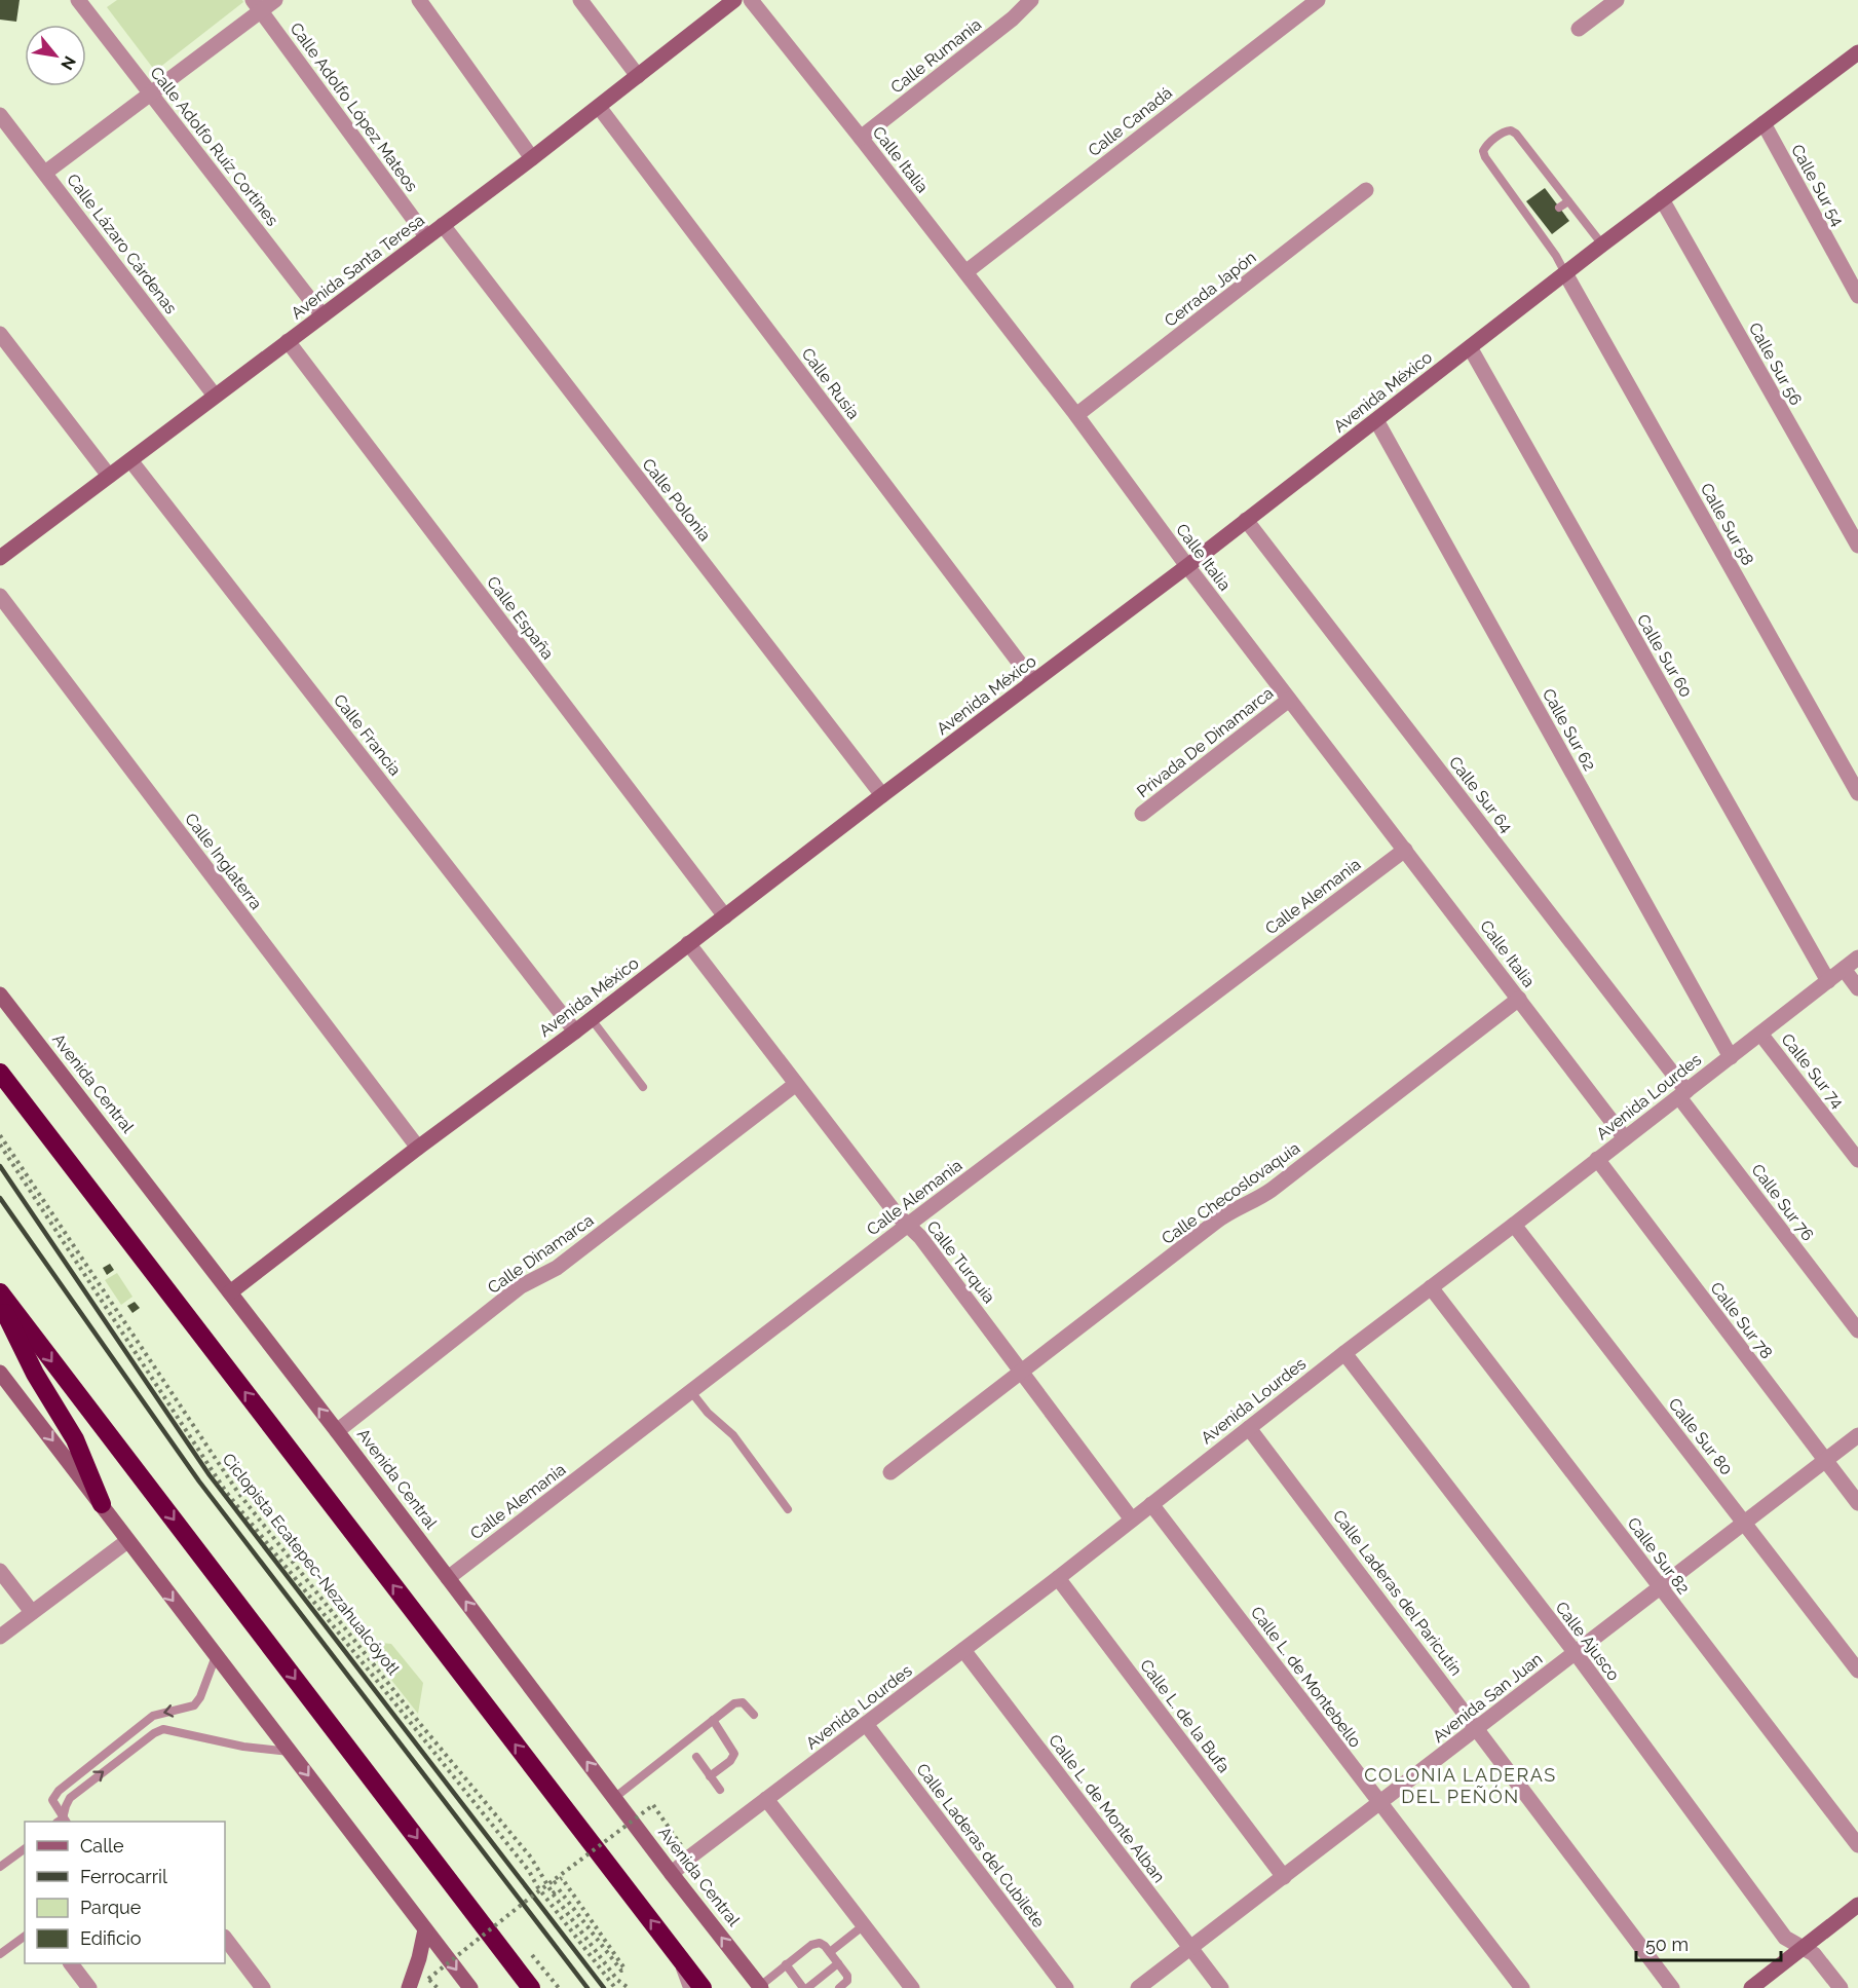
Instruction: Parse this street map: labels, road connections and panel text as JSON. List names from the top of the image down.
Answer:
{
  "streets": {
    "street": [
      "Calle Rumania",
      "Calle Adolfo López Mateos",
      "Calle Canadá",
      "Calle Adolfo Ruíz Cortines",
      "Calle Italia",
      "Calle Sur 54",
      "Calle Lázaro Cárdenas",
      "Avenida Santa Teresa",
      "Cerrada Japón",
      "Calle Sur 56",
      "Calle Rusia",
      "Avenida México",
      "Calle Polonia",
      "Calle Sur 58",
      "Calle España",
      "Calle Sur 60",
      "Calle Sur 62",
      "Calle Francia",
      "Privada De Dinamarca",
      "Calle Sur 64",
      "Calle Inglaterra",
      "Calle Alemania",
      "Calle Sur 74",
      "Avenida Central",
      "Avenida Lourdes",
      "Calle Checoslovaquia",
      "Calle Sur 76",
      "Calle Dinamarca",
      "Calle Turquia",
      "Calle Sur 78",
      "Calle Sur 80",
      "Calle Sur 82",
      "Calle Laderas del Paricutín",
      "Calle Ajusco",
      "Calle L. de Montebello",
      "Avenida San Juan",
      "Calle L. de la Bufa",
      "Calle L. de Monte Alban",
      "Calle Laderas del Cubilete"
    ],
    "path": ["Ciclopista Ecatepec-Nezahualcóyotl"]
  },
  "crossings": [
    ["Calle Rumania", "Calle Italia"],
    ["Calle Adolfo López Mateos", "Avenida Santa Teresa"],
    ["Calle Canadá", "Calle Italia"],
    ["Calle Adolfo Ruíz Cortines", "Avenida Santa Teresa"],
    ["Calle Italia", "Cerrada Japón"],
    ["Calle Italia", "Avenida México"],
    ["Calle Italia", "Privada De Dinamarca"],
    ["Calle Italia", "Calle Alemania"],
    ["Calle Italia", "Avenida Lourdes"],
    ["Calle Italia", "Calle Checoslovaquia"],
    ["Calle Sur 54", "Avenida México"],
    ["Calle Lázaro Cárdenas", "Avenida Santa Teresa"],
    ["Avenida Santa Teresa", "Calle Rusia"],
    ["Avenida Santa Teresa", "Calle Polonia"],
    ["Avenida Santa Teresa", "Calle España"],
    ["Avenida Santa Teresa", "Calle Francia"],
    ["Calle Sur 56", "Avenida México"],
    ["Calle Rusia", "Avenida México"],
    ["Avenida México", "Calle Polonia"],
    ["Avenida México", "Calle Sur 58"],
    ["Avenida México", "Calle España"],
    ["Avenida México", "Calle Sur 60"],
    ["Avenida México", "Calle Sur 62"],
    ["Avenida México", "Calle Francia"],
    ["Avenida México", "Calle Sur 64"],
    ["Avenida México", "Calle Inglaterra"],
    ["Avenida México", "Avenida Central"],
    ["Avenida México", "Calle Turquia"],
    ["Calle Sur 60", "Avenida Lourdes"],
    ["Calle Sur 62", "Avenida Lourdes"],
    ["Calle Sur 64", "Avenida Lourdes"],
    ["Calle Sur 64", "Calle Sur 76"],
    ["Calle Alemania", "Avenida Central"],
    ["Calle Alemania", "Calle Turquia"],
    ["Calle Sur 74", "Avenida Lourdes"],
    ["Avenida Central", "Avenida Lourdes"],
    ["Avenida Central", "Calle Dinamarca"],
    ["Avenida Lourdes", "Calle Sur 76"],
    ["Avenida Lourdes", "Calle Turquia"],
    ["Avenida Lourdes", "Calle Sur 78"],
    ["Avenida Lourdes", "Calle Sur 80"],
    ["Avenida Lourdes", "Calle Sur 82"],
    ["Avenida Lourdes", "Calle Laderas del Paricutín"],
    ["Avenida Lourdes", "Calle Ajusco"],
    ["Avenida Lourdes", "Calle L. de Montebello"],
    ["Avenida Lourdes", "Calle L. de la Bufa"],
    ["Avenida Lourdes", "Calle L. de Monte Alban"],
    ["Avenida Lourdes", "Calle Laderas del Cubilete"],
    ["Calle Checoslovaquia", "Calle Turquia"],
    ["Calle Dinamarca", "Calle Turquia"],
    ["Calle Sur 78", "Avenida San Juan"],
    ["Calle Sur 80", "Avenida San Juan"],
    ["Calle Sur 82", "Avenida San Juan"],
    ["Calle Laderas del Paricutín", "Avenida San Juan"],
    ["Calle Ajusco", "Avenida San Juan"],
    ["Calle L. de Montebello", "Avenida San Juan"],
    ["Avenida San Juan", "Calle L. de la Bufa"],
    ["Avenida San Juan", "Calle L. de Monte Alban"]
  ],
  "one_way": ["Avenida Central"],
  "districts": ["COLONIA LADERAS DEL PEÑÓN"],
  "legend": [
    "Calle",
    "Ferrocarril",
    "Parque",
    "Edificio"
  ],
  "scale_bar": "50 m",
  "north": "bottom right"
}
